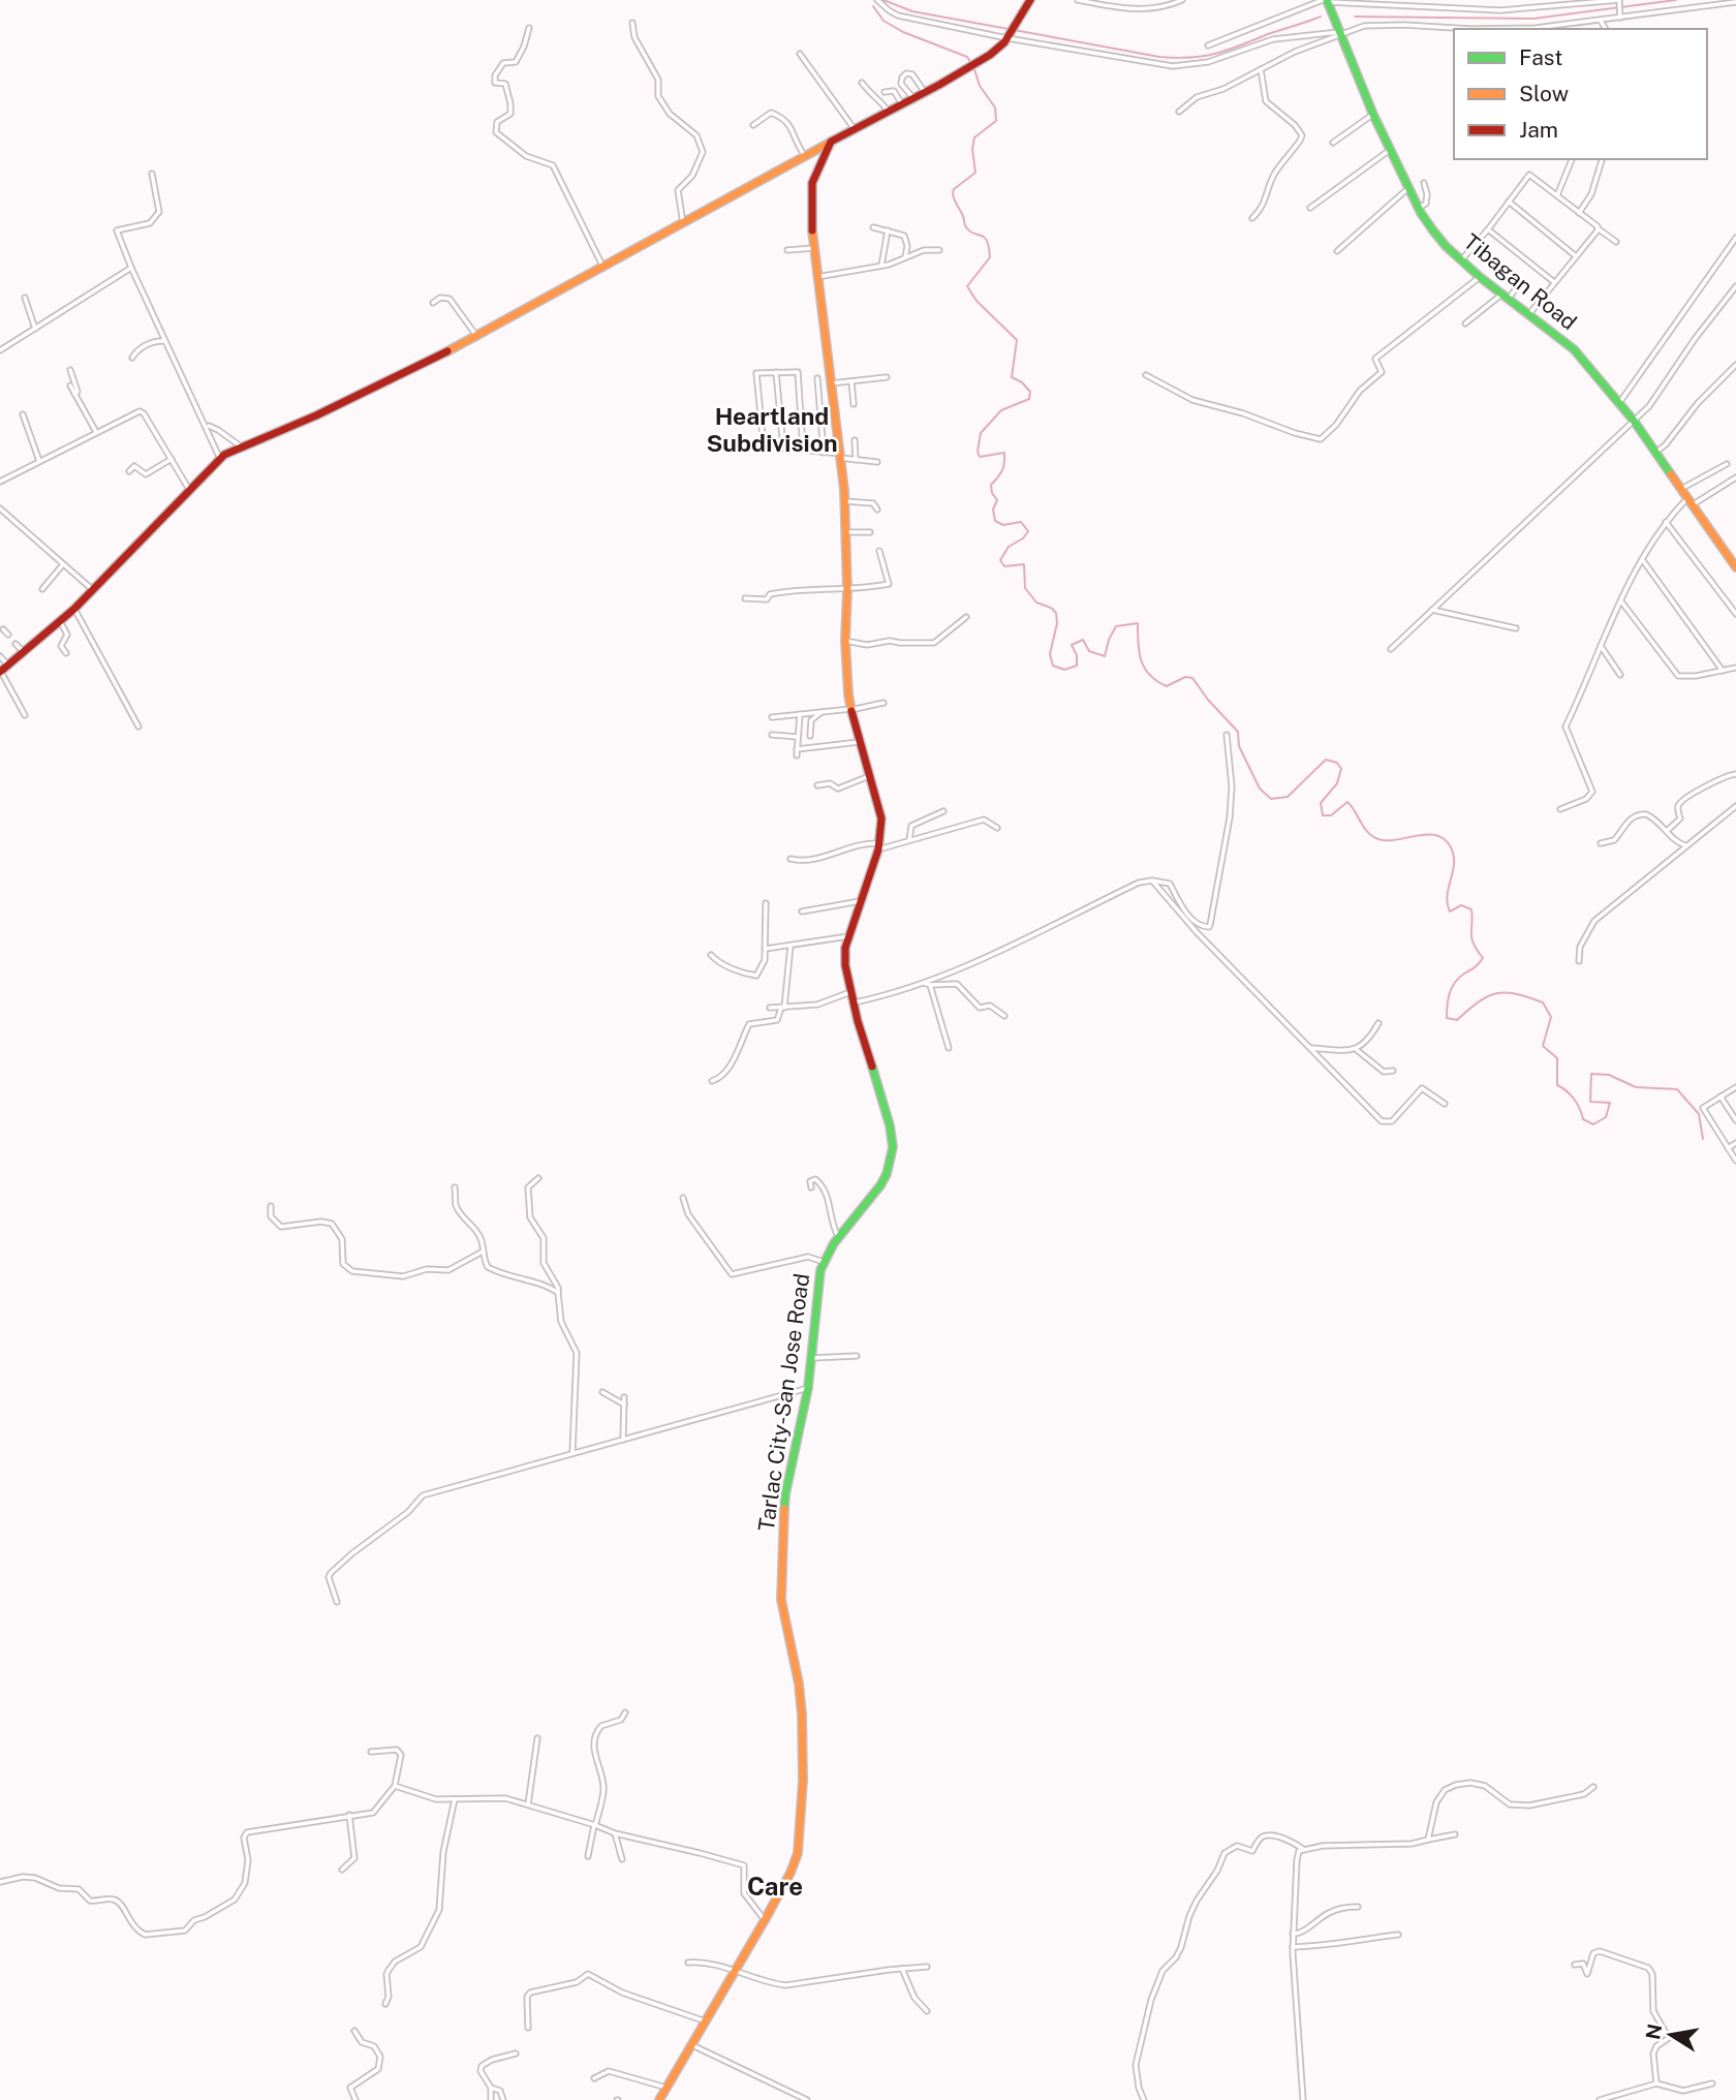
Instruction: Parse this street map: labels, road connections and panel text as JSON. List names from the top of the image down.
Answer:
{
  "streets": {
    "main road": ["Tibagan Road", "Tarlac City-San Jose Road"]
  },
  "districts": ["Heartland Subdivision", "Care"],
  "legend": ["Fast", "Slow", "Jam"],
  "north": "left"
}
